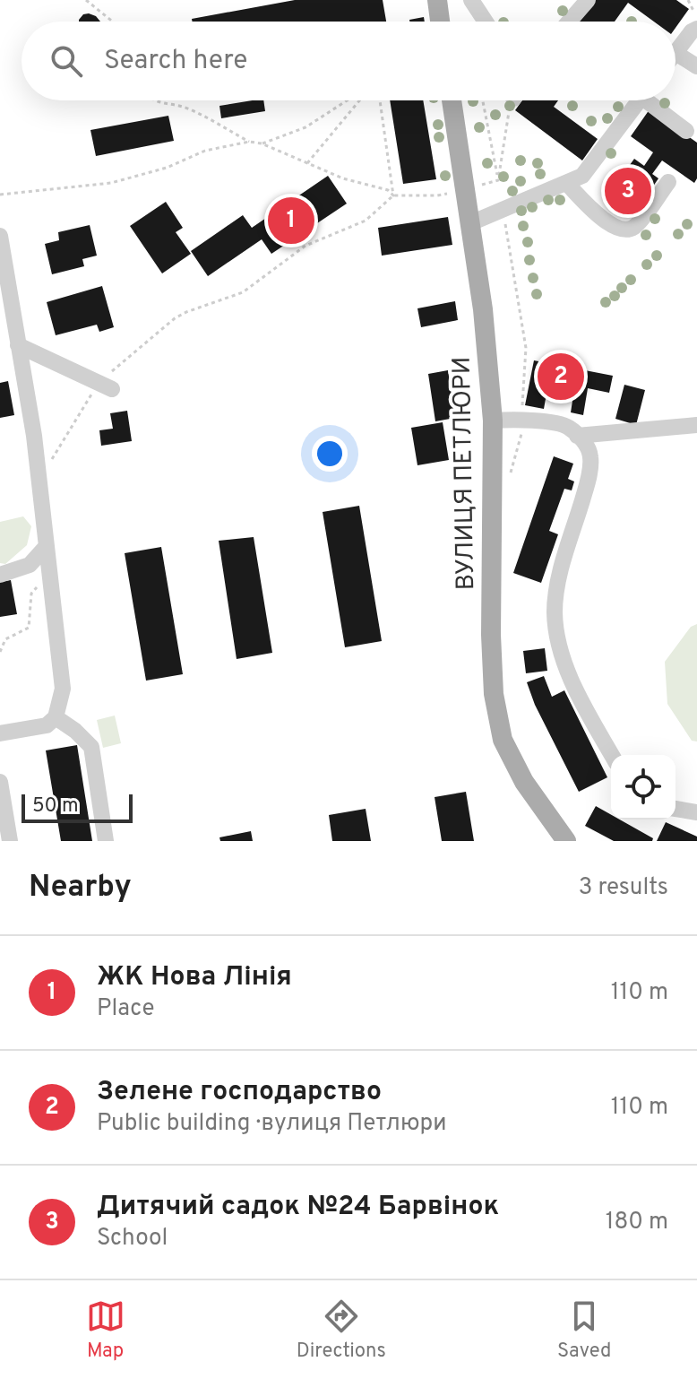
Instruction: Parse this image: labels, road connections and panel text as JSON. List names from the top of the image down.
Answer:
{
  "streets": {
    "main road": ["ВУЛИЦЯ ПЕТЛЮРИ"]
  },
  "scale_bar": "50 m",
  "page": {
    "search": "Search here",
    "pins": ["3", "1", "2"],
    "scale": "50 m",
    "heading": ["Nearby", "3 results"],
    "list": [
      {
        "mark": "1",
        "name": "ЖК Нова Лінія",
        "note": "Place",
        "value": "110 m"
      },
      {
        "mark": "2",
        "name": "Зелене господарство",
        "note": "Public building · вулиця Петлюри",
        "value": "110 m"
      },
      {
        "mark": "3",
        "name": "Дитячий садок №24 Барвінок",
        "note": "School",
        "value": "180 m"
      }
    ],
    "nav": ["Map", "Directions", "Saved"]
  }
}
